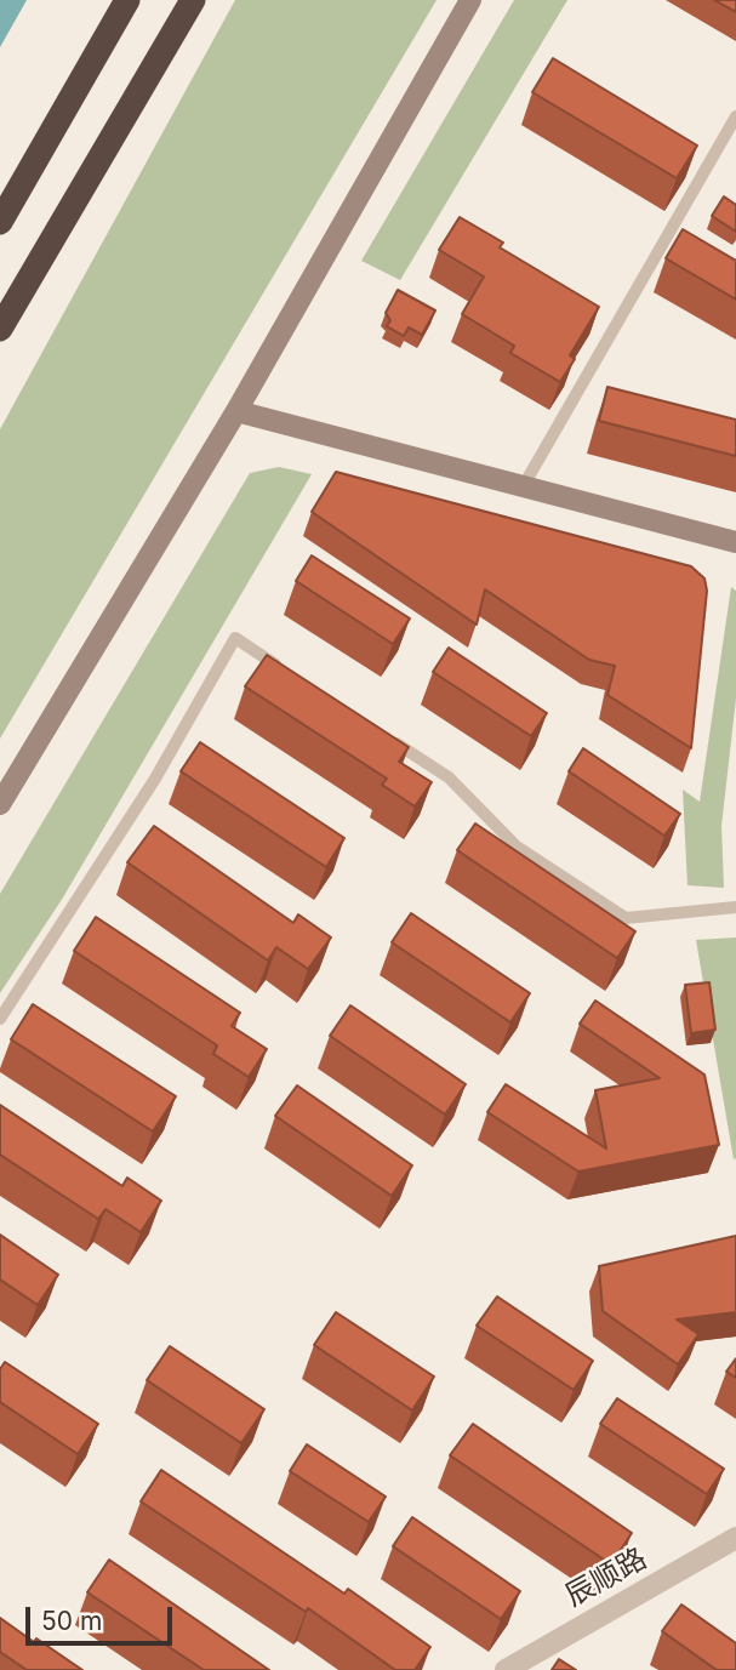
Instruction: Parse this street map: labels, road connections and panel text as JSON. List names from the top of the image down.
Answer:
{
  "streets": {
    "street": ["辰顺路"]
  },
  "scale_bar": "50 m"
}
